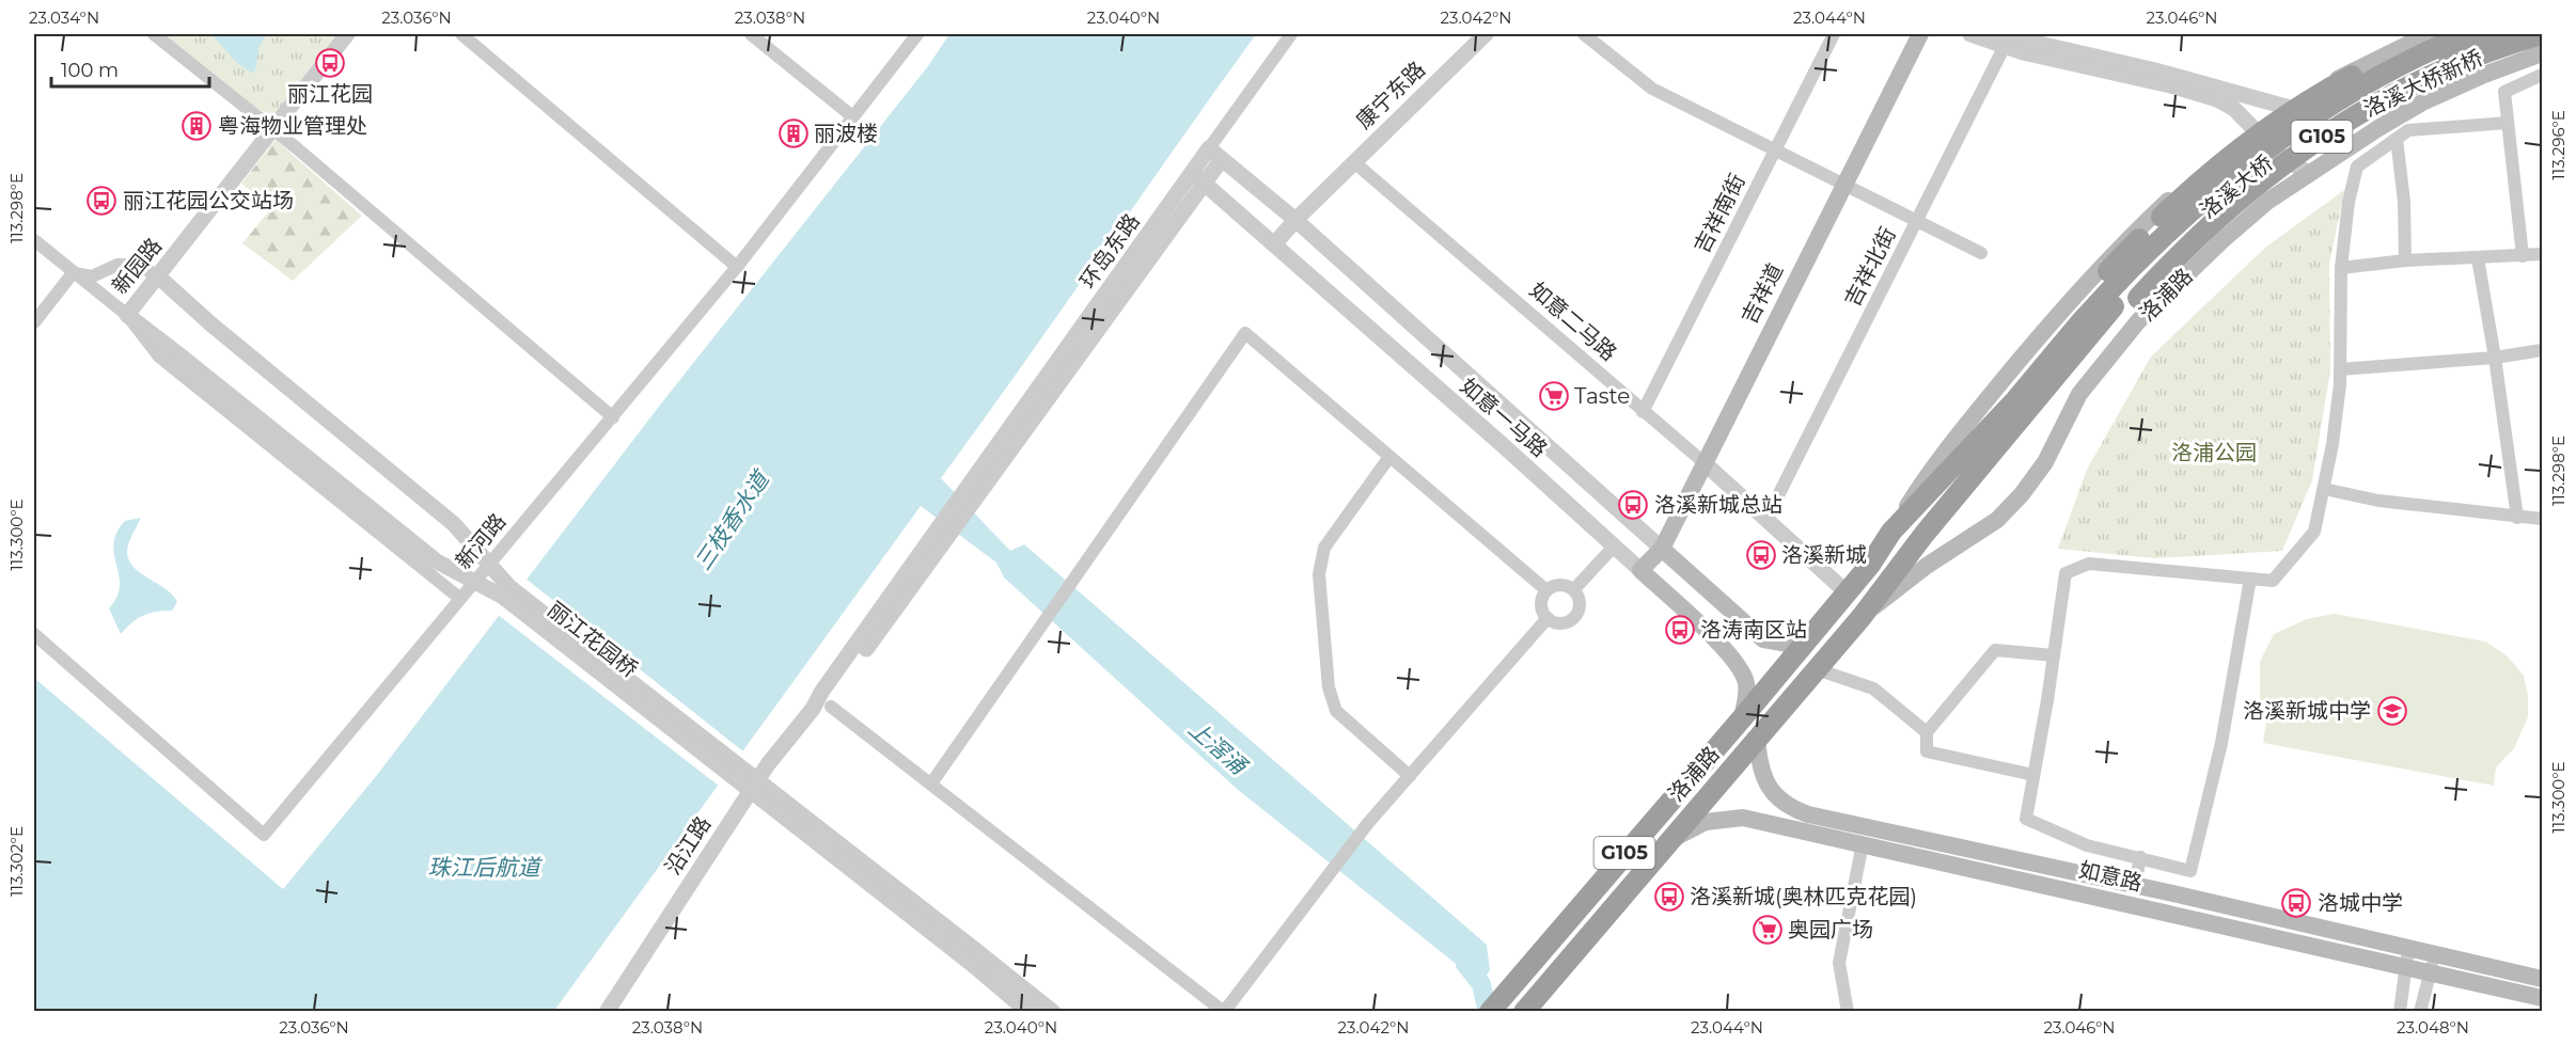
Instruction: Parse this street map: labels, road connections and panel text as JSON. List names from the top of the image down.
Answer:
{
  "streets": {
    "highway": [
      "洛溪大桥新桥",
      "G105",
      "洛溪大桥",
      "洛浦路"
    ],
    "main road": ["吉祥道", "如意一马路", "如意路"],
    "street": [
      "康宁东路",
      "吉祥南街",
      "环岛东路",
      "新园路",
      "吉祥北街",
      "如意二马路",
      "新河路",
      "丽江花园桥",
      "沿江路"
    ]
  },
  "crossings": [
    ["洛溪大桥新桥", "洛溪大桥"],
    ["康宁东路", "如意二马路"],
    ["康宁东路", "如意一马路"],
    ["吉祥南街", "如意二马路"],
    ["环岛东路", "如意一马路"],
    ["环岛东路", "沿江路"],
    ["新园路", "丽江花园桥"],
    ["吉祥北街", "如意二马路"],
    ["吉祥道", "如意二马路"],
    ["吉祥道", "如意一马路"],
    ["洛浦路", "如意二马路"],
    ["洛浦路", "如意一马路"],
    ["洛浦路", "如意路"]
  ],
  "water": ["三枝香水道", "上滘涌", "珠江后航道"],
  "parks": ["洛浦公园"],
  "places": {
    "bus stop": [
      "丽江花园",
      "丽江花园公交站场",
      "洛溪新城总站",
      "洛溪新城",
      "洛涛南区站",
      "洛溪新城(奥林匹克花园)",
      "洛城中学"
    ],
    "building": ["粤海物业管理处", "丽波楼"],
    "supermarket": ["Taste", "奥园广场"],
    "school or university": ["洛溪新城中学"]
  },
  "scale_bar": "100 m",
  "coordinates": [
    "23.034°N",
    "23.036°N",
    "23.038°N",
    "23.040°N",
    "23.042°N",
    "23.044°N",
    "23.046°N",
    "113.296°E",
    "113.298°E",
    "113.300°E",
    "113.302°E",
    "23.048°N"
  ]
}
